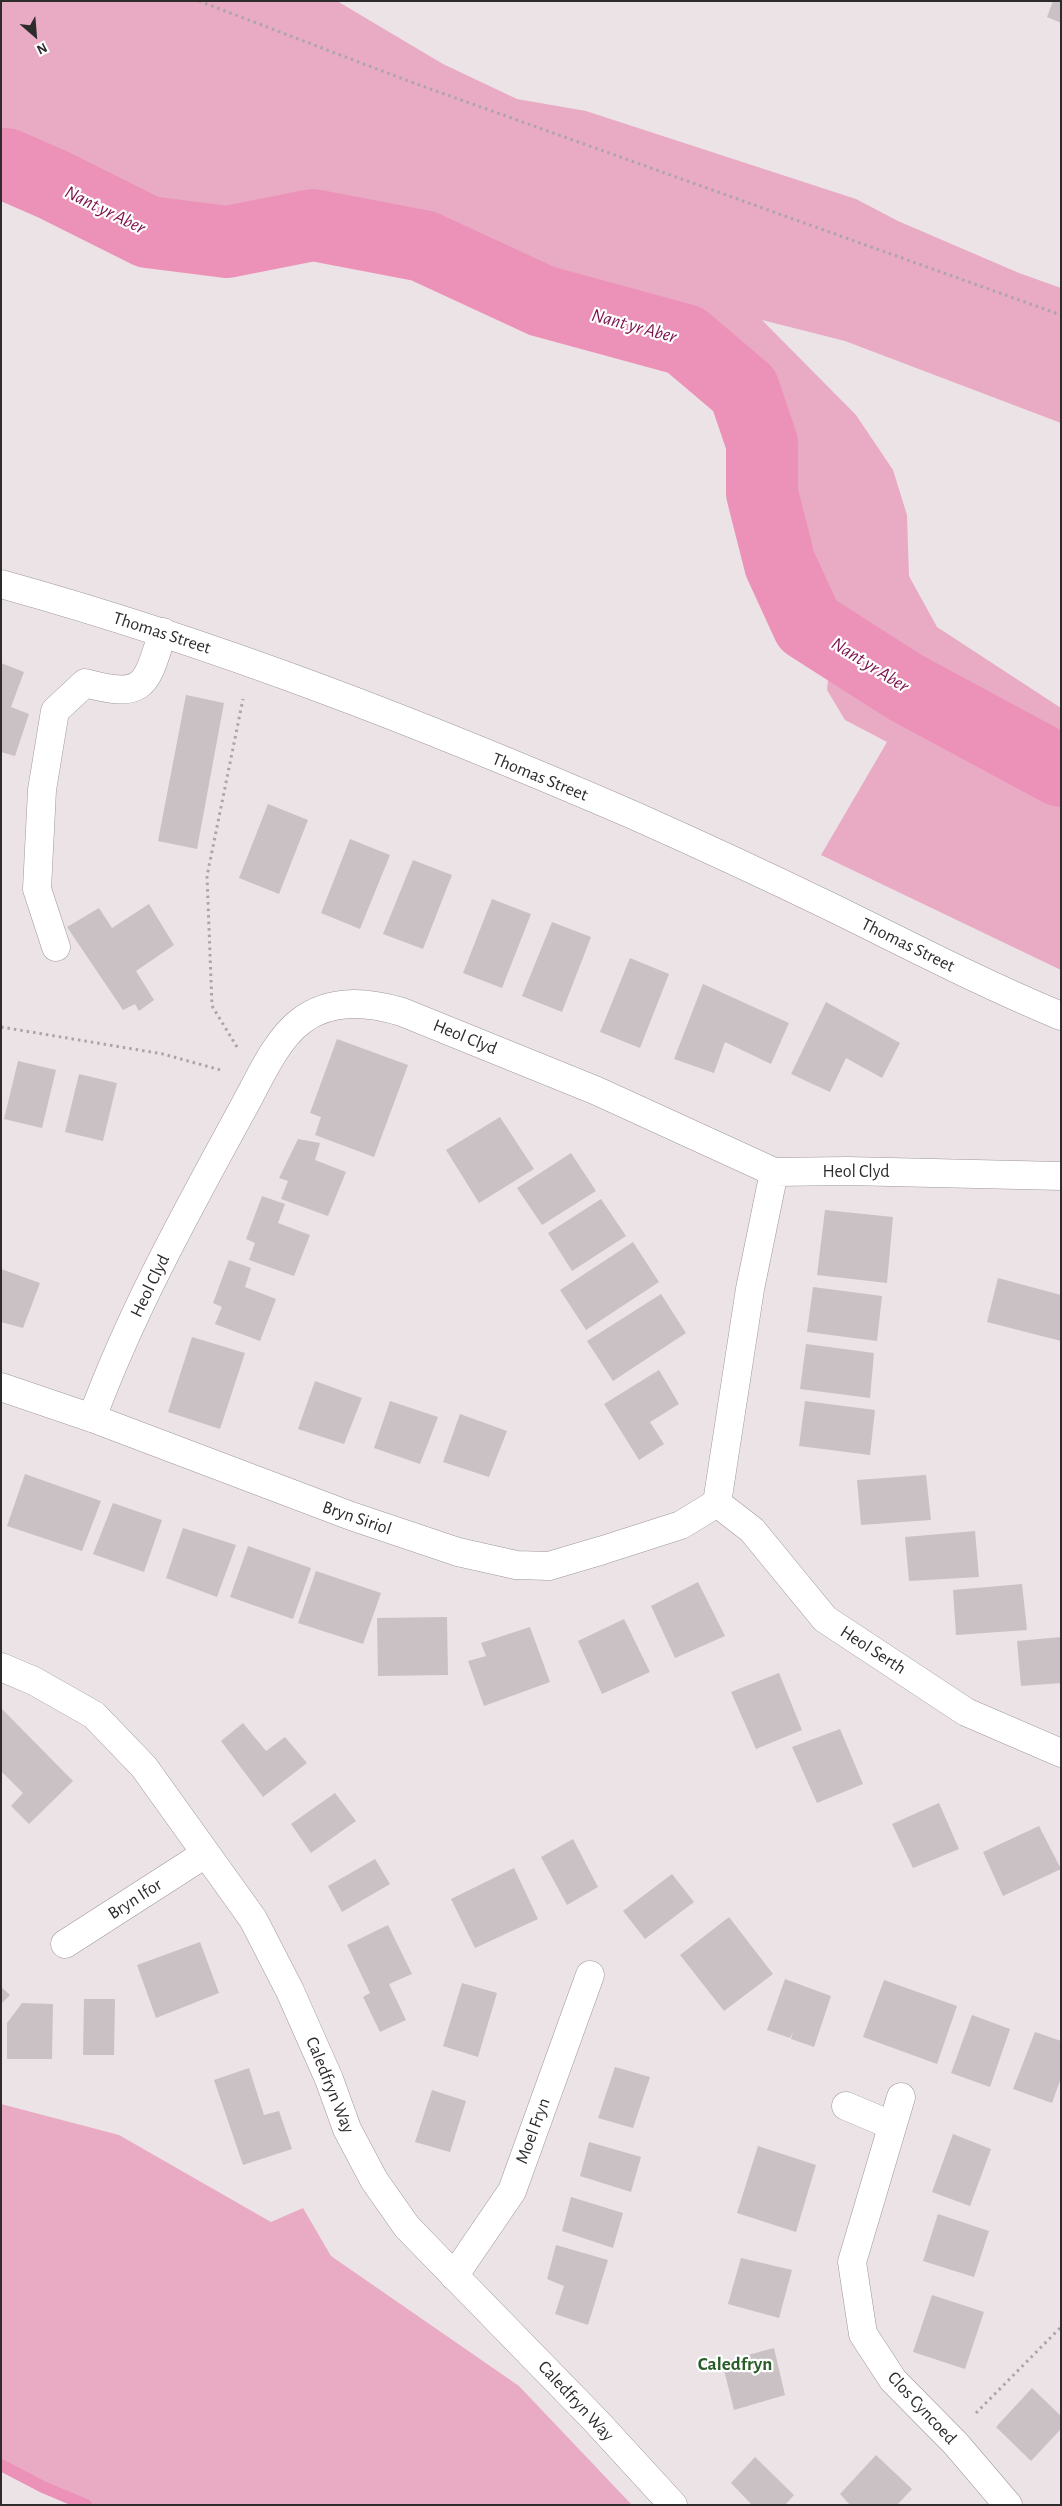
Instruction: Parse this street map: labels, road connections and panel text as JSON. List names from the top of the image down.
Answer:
{
  "streets": {
    "street": [
      "Thomas Street",
      "Heol Clyd",
      "Bryn Siriol",
      "Heol Serth",
      "Bryn Ifor",
      "Caledfryn Way",
      "Moel Fryn",
      "Clos Cyncoed"
    ]
  },
  "crossings": [
    ["Heol Clyd", "Bryn Siriol"],
    ["Bryn Siriol", "Heol Serth"],
    ["Bryn Ifor", "Caledfryn Way"],
    ["Caledfryn Way", "Moel Fryn"]
  ],
  "districts": ["Caledfryn"],
  "water": ["Nant yr Aber"],
  "north": "bottom right"
}
